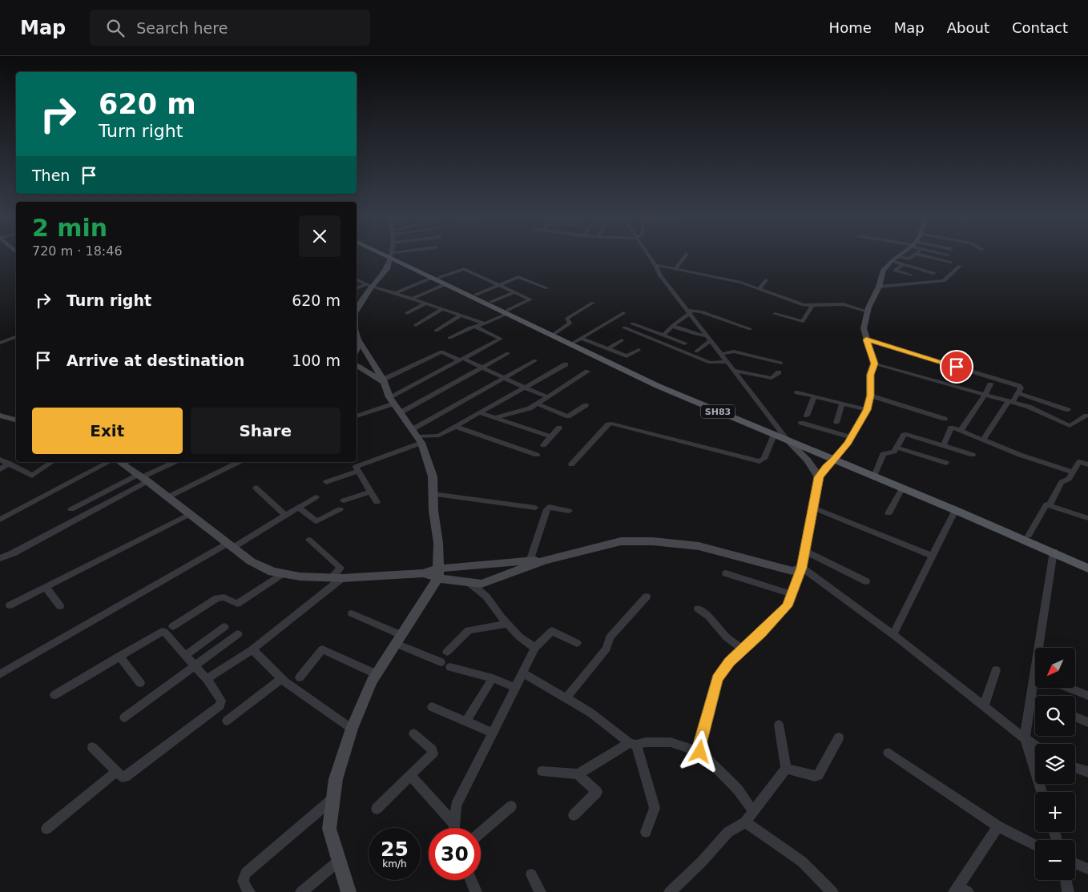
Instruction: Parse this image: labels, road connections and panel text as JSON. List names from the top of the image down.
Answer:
{
  "streets": {
    "main road": ["SH83"]
  },
  "north": "bottom left",
  "page": {
    "header": "Map",
    "search": "Search here",
    "nav": [
      "Home",
      "Map",
      "About",
      "Contact"
    ],
    "turn": ["620 m", "Turn right"],
    "then": "Then",
    "heading": ["2 min", "720 m · 18:46"],
    "list": [
      {
        "name": "Turn right",
        "value": "620 m"
      },
      {
        "name": "Arrive at destination",
        "value": "100 m"
      }
    ],
    "buttons": ["Exit", "Share"],
    "map_buttons": ["+", "−"],
    "speed": "25 km/h",
    "limit": "30"
  }
}
